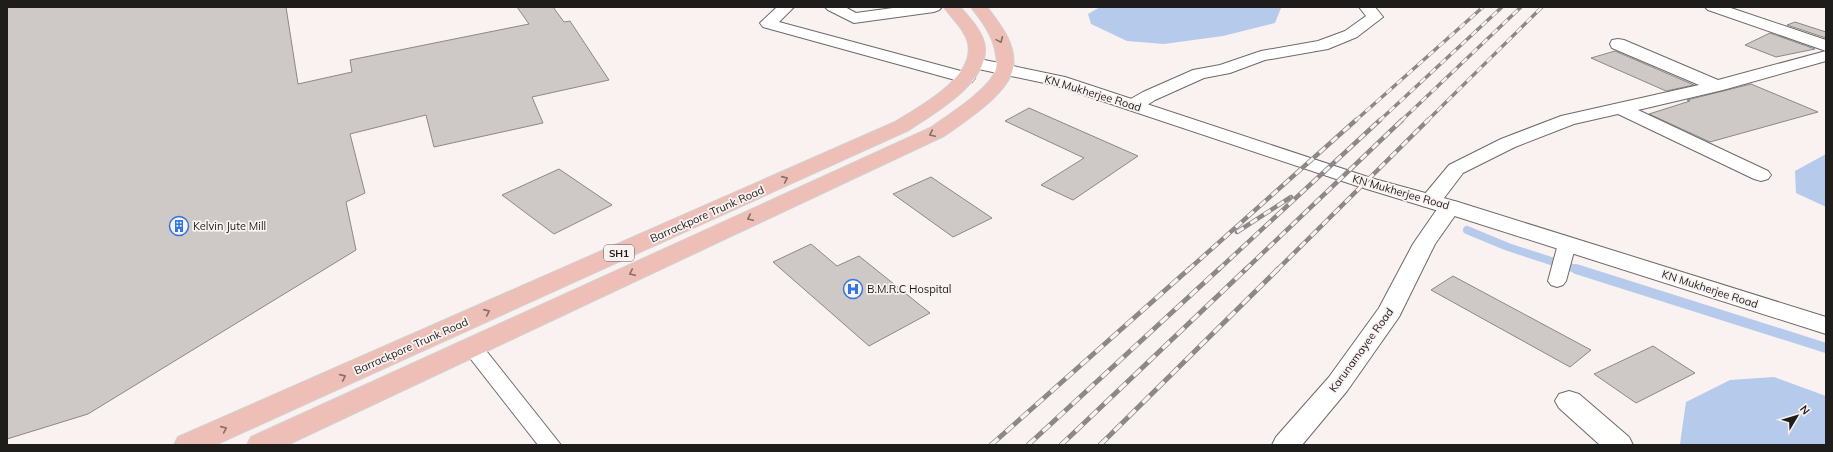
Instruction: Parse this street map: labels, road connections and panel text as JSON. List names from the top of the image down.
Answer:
{
  "streets": {
    "main road": ["Barrackpore Trunk Road", "SH1"],
    "street": ["KN Mukherjee Road", "Karunamayee Road"]
  },
  "crossings": [
    ["KN Mukherjee Road", "Barrackpore Trunk Road"],
    ["KN Mukherjee Road", "Karunamayee Road"]
  ],
  "places": {
    "building": ["Kelvin Jute Mill"],
    "hospital": ["B.M.R.C Hospital"]
  },
  "north": "top right"
}
